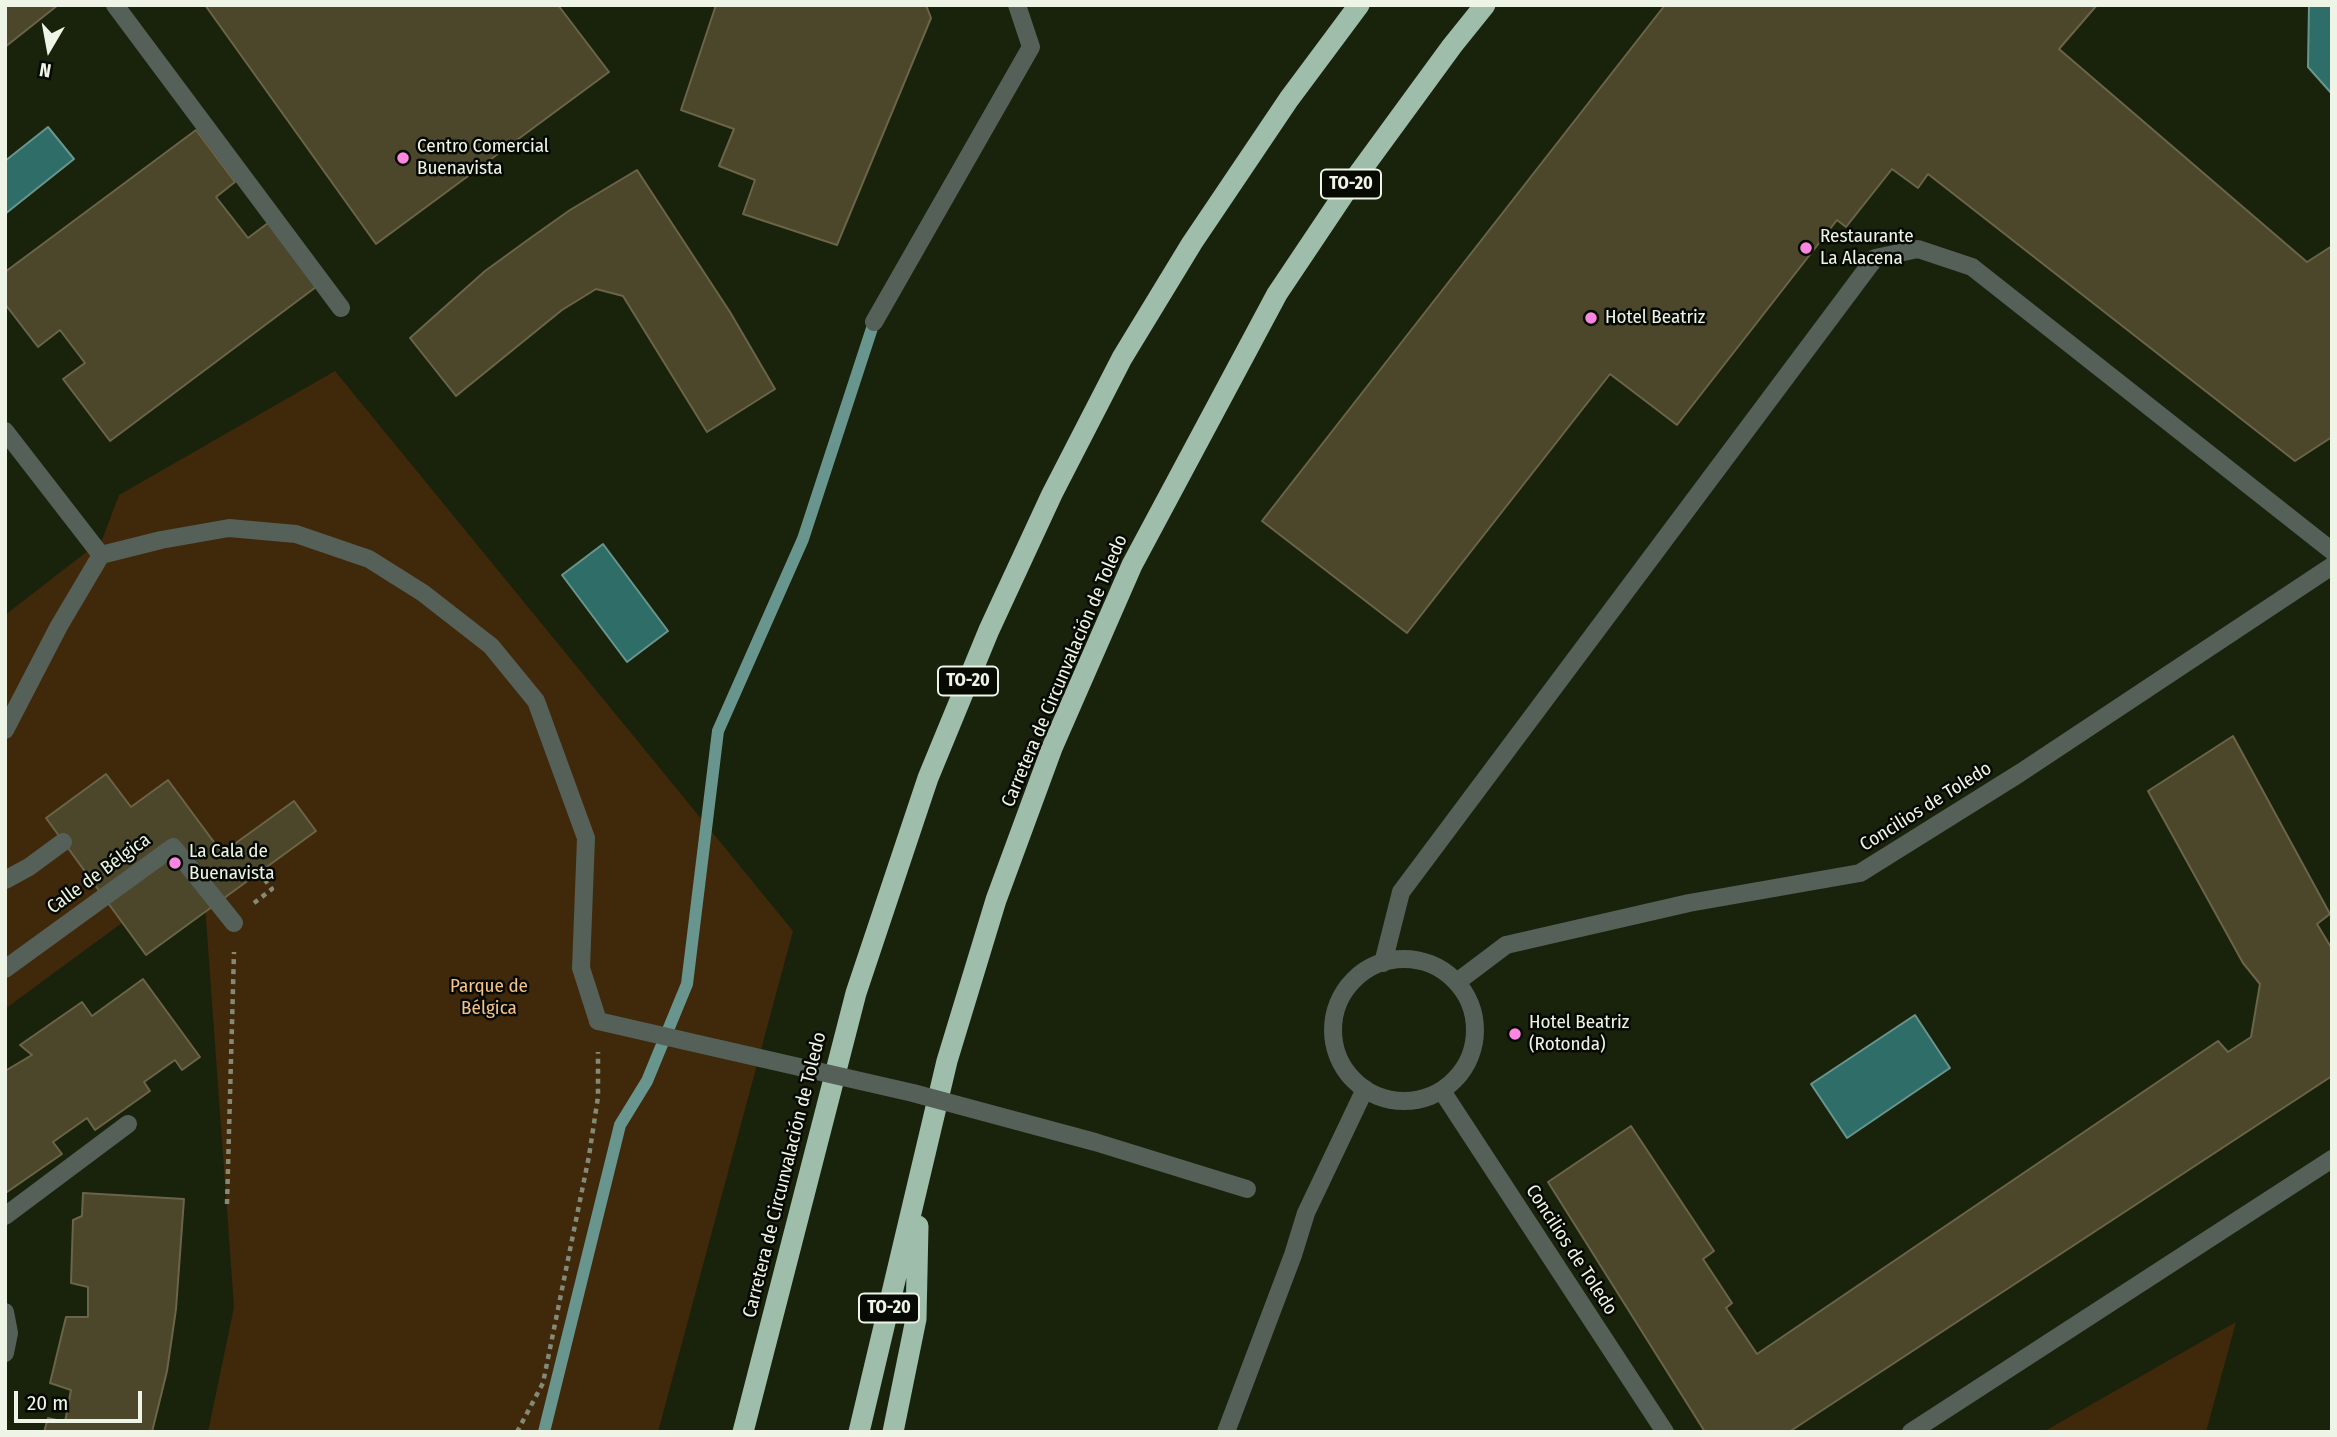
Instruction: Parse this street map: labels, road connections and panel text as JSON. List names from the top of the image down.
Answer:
{
  "streets": {
    "highway": ["TO-20", "Carretera de Circunvalación de Toledo"],
    "street": ["Concilios de Toledo", "Calle de Bélgica"]
  },
  "parks": ["Parque de Bélgica"],
  "places": [
    "Centro Comercial Buenavista",
    "Restaurante La Alacena",
    "Hotel Beatriz",
    "La Cala de Buenavista",
    "Hotel Beatriz (Rotonda)"
  ],
  "scale_bar": "20 m",
  "north": "bottom"
}
